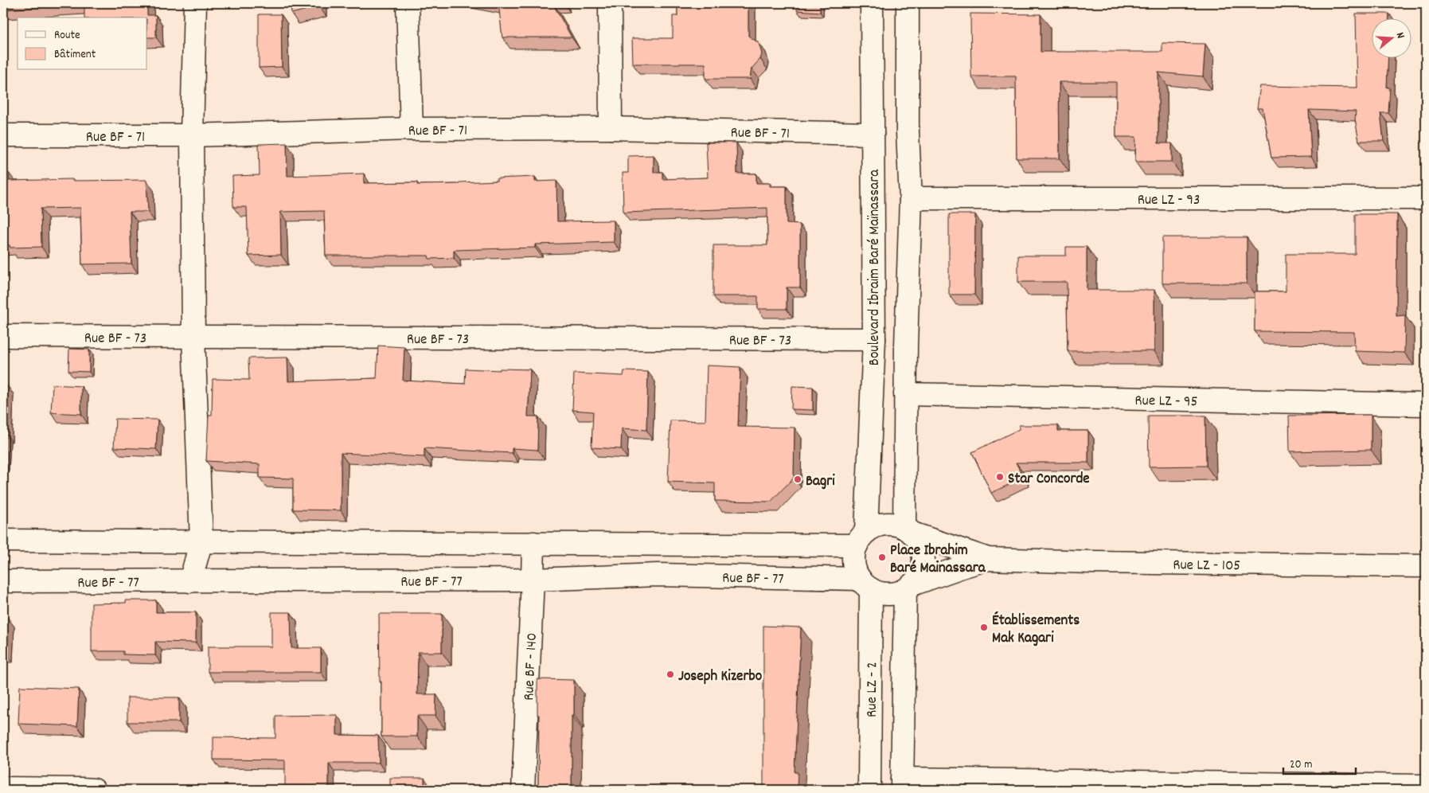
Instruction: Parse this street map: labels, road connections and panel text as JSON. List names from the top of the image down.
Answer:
{
  "streets": {
    "street": [
      "Rue BF - 71",
      "Rue LZ - 93",
      "Boulevard Ibraim Baré Maïnassara",
      "Rue BF - 73",
      "Rue LZ - 95",
      "Rue LZ - 105",
      "Rue BF - 77",
      "Rue BF - 140",
      "Rue LZ - 2"
    ]
  },
  "crossings": [
    ["Rue BF - 71", "Boulevard Ibraim Baré Maïnassara"],
    ["Boulevard Ibraim Baré Maïnassara", "Rue BF - 73"],
    ["Boulevard Ibraim Baré Maïnassara", "Rue LZ - 105"],
    ["Boulevard Ibraim Baré Maïnassara", "Rue BF - 77"],
    ["Boulevard Ibraim Baré Maïnassara", "Rue LZ - 2"],
    ["Rue LZ - 105", "Rue BF - 77"],
    ["Rue LZ - 105", "Rue LZ - 2"],
    ["Rue BF - 77", "Rue BF - 140"],
    ["Rue BF - 77", "Rue LZ - 2"]
  ],
  "places": [
    "Star Concorde",
    "Bagri",
    "Place Ibrahim Baré Mainassara",
    "Établissements Mak Kagari",
    "Joseph Kizerbo"
  ],
  "legend": ["Route", "Bâtiment"],
  "scale_bar": "20 m",
  "north": "right"
}
